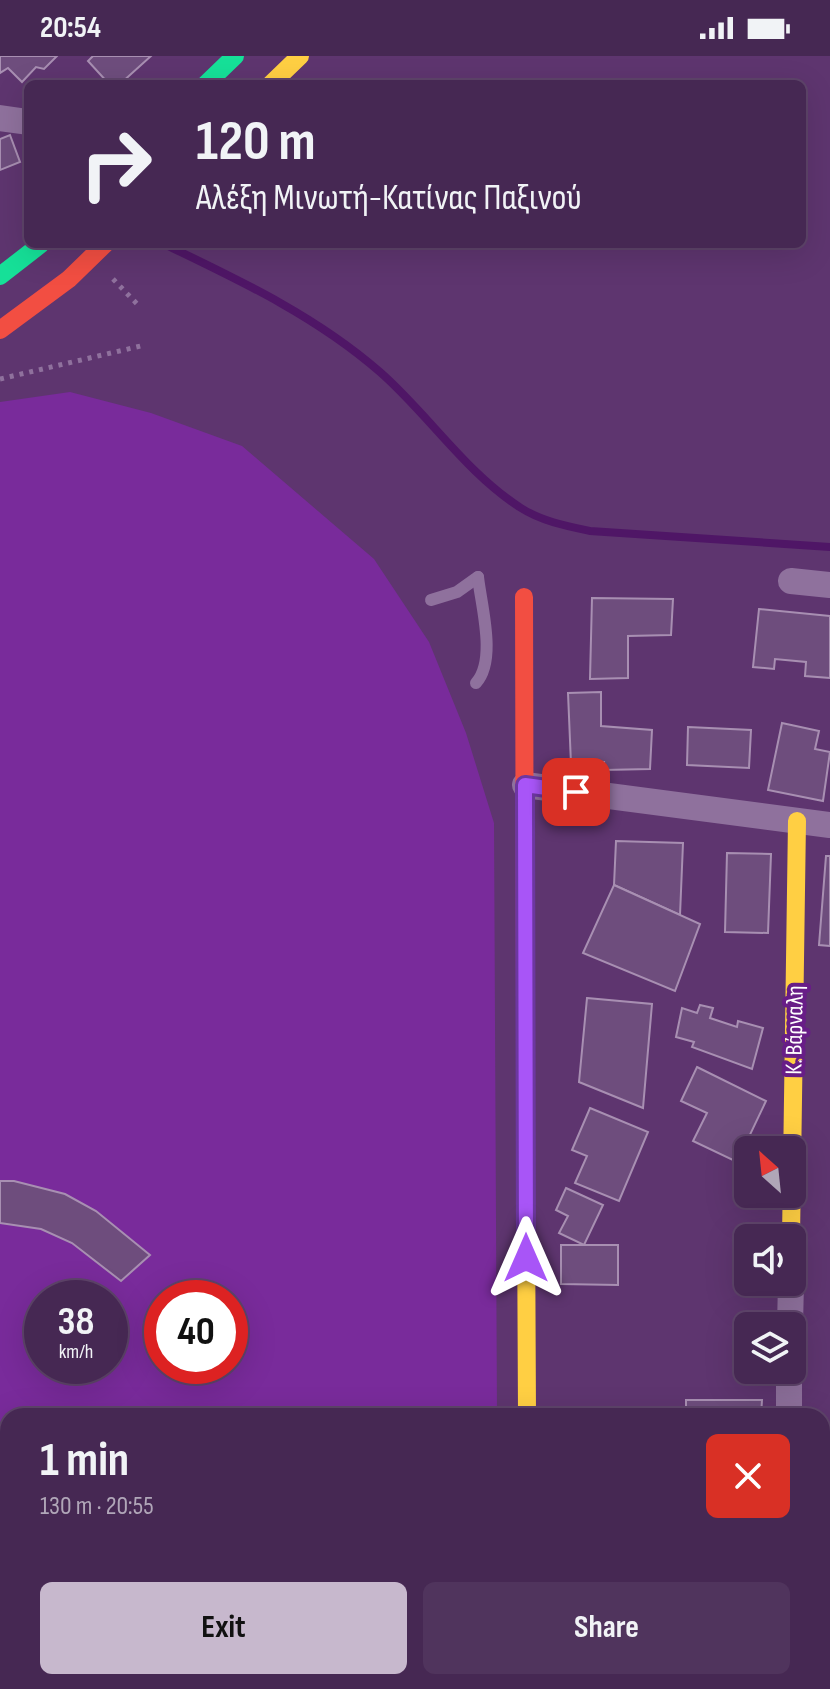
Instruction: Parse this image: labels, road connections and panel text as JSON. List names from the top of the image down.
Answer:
{
  "streets": {
    "street": ["Κ. Βάρναλη"]
  },
  "north": "top left",
  "page": {
    "status": "20:54",
    "turn": ["120 m", "Αλέξη Μινωτή-Κατίνας Παξινού"],
    "speed": "38 km/h",
    "limit": "40",
    "heading": ["1 min", "130 m · 20:55"],
    "buttons": ["Exit", "Share"]
  }
}
